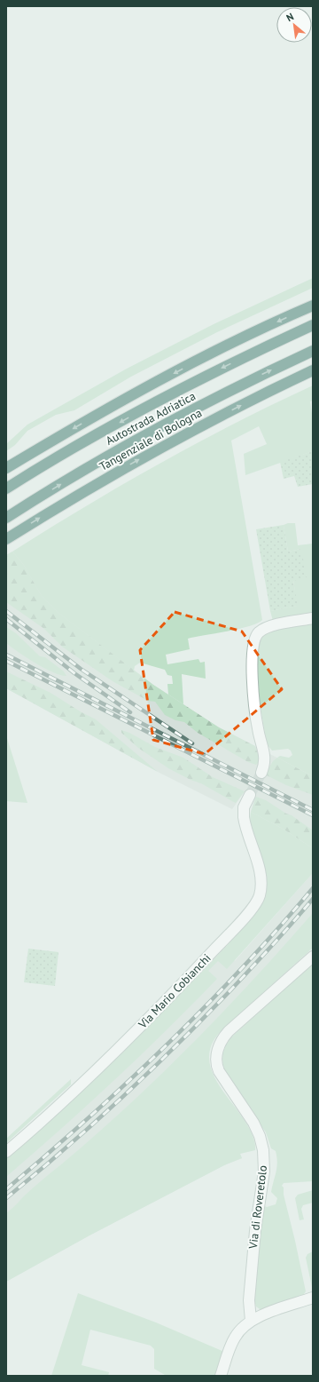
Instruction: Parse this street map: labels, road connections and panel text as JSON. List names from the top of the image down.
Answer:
{
  "streets": {
    "highway": ["Autostrada Adriatica", "Tangenziale di Bologna"],
    "street": ["Via Mario Cobianchi", "Via di Roveretolo"]
  },
  "north": "top left"
}
